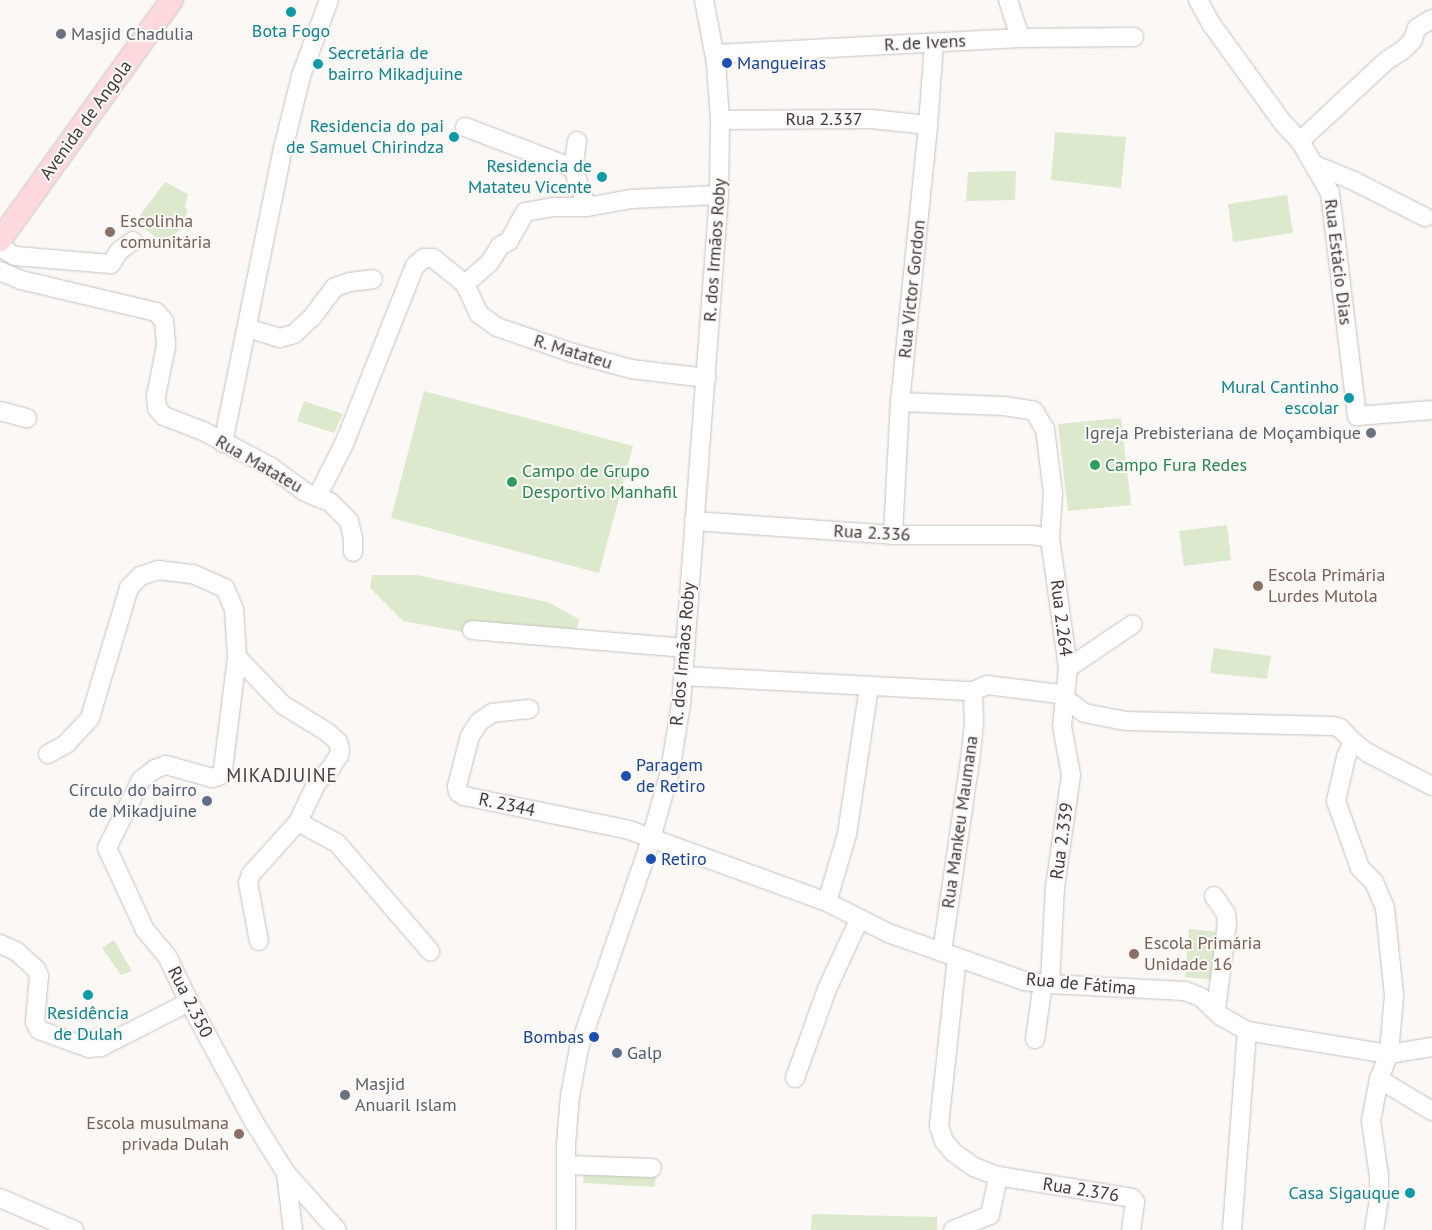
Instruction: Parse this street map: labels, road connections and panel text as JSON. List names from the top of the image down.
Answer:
{
  "streets": {
    "main road": ["Avenida de Angola"],
    "street": [
      "R. de Ivens",
      "Rua 2.337",
      "R. dos Irmãos Roby",
      "Rua Estácio Dias",
      "Rua Victor Gordon",
      "R. Matateu",
      "Rua Matateu",
      "Rua 2.336",
      "Rua 2.264",
      "R. 2344",
      "Rua Mankeu Maumana",
      "Rua 2.339",
      "Rua de Fátima",
      "Rua 2.350",
      "Rua 2.376"
    ]
  },
  "crossings": [
    ["R. de Ivens", "R. dos Irmãos Roby"],
    ["R. de Ivens", "Rua Victor Gordon"],
    ["Rua 2.337", "R. dos Irmãos Roby"],
    ["Rua 2.337", "Rua Victor Gordon"],
    ["R. dos Irmãos Roby", "R. Matateu"],
    ["R. dos Irmãos Roby", "Rua 2.336"],
    ["R. dos Irmãos Roby", "R. 2344"],
    ["R. dos Irmãos Roby", "Rua de Fátima"],
    ["Rua Victor Gordon", "Rua 2.336"],
    ["Rua Victor Gordon", "Rua 2.264"],
    ["R. Matateu", "Rua Matateu"],
    ["Rua 2.336", "Rua 2.264"],
    ["Rua 2.264", "Rua 2.339"],
    ["R. 2344", "Rua de Fátima"],
    ["Rua Mankeu Maumana", "Rua de Fátima"],
    ["Rua Mankeu Maumana", "Rua 2.376"],
    ["Rua 2.339", "Rua de Fátima"]
  ],
  "districts": ["MIKADJUINE"],
  "places": [
    "Bota Fogo",
    "Masjid Chadulia",
    "Mangueiras",
    "Secretária de bairro Mikadjuine",
    "Residencia do pai de Samuel Chirindza",
    "Residencia de Matateu Vicente",
    "Escolinha comunitária",
    "Mural Cantinho escolar",
    "Igreja Prebisteriana de Moçambique",
    "Campo Fura Redes",
    "Campo de Grupo Desportivo Manhafil",
    "Escola Primária Lurdes Mutola",
    "Paragem de Retiro",
    "Círculo do bairro de Mikadjuine",
    "Retiro",
    "Escola Primária Unidade 16",
    "Residência de Dulah",
    "Bombas",
    "Galp",
    "Masjid Anuaril Islam",
    "Escola musulmana privada Dulah",
    "Casa Sigauque"
  ]
}
